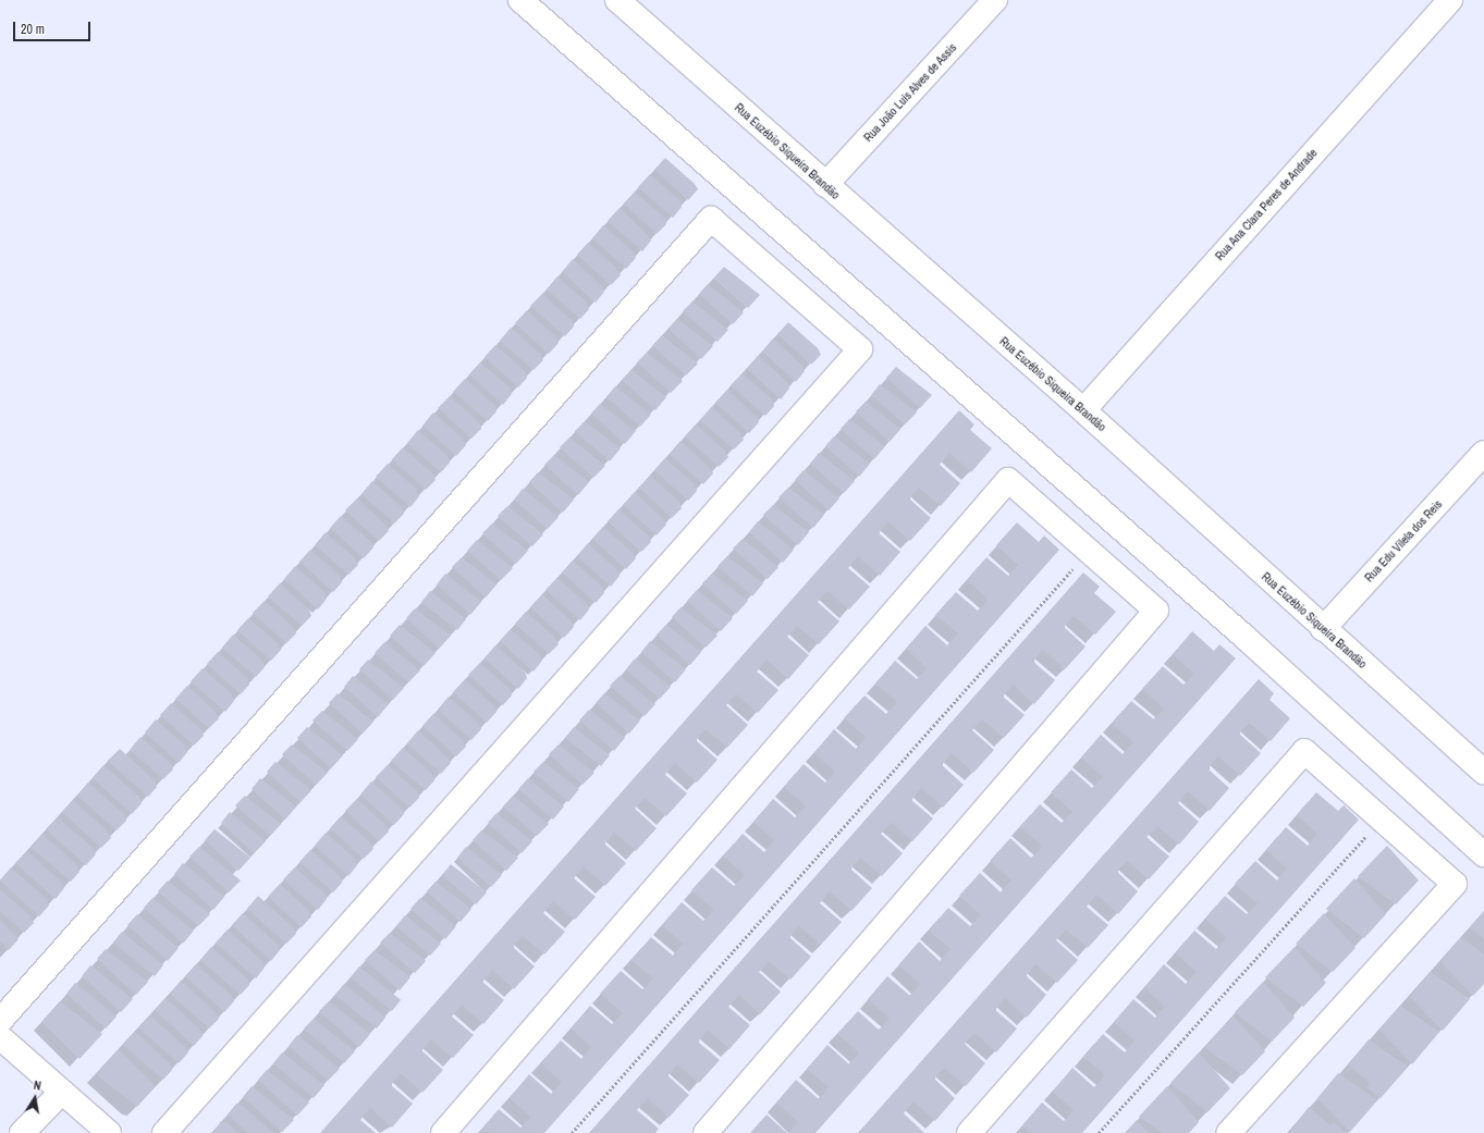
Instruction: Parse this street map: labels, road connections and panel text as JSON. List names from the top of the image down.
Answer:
{
  "streets": {
    "street": [
      "Rua João Luís Alves de Assis",
      "Rua Euzébio Siqueira Brandão",
      "Rua Ana Clara Peres de Andrade",
      "Rua Edu Vilela dos Reis"
    ]
  },
  "crossings": [
    ["Rua João Luís Alves de Assis", "Rua Euzébio Siqueira Brandão"],
    ["Rua Euzébio Siqueira Brandão", "Rua Ana Clara Peres de Andrade"],
    ["Rua Euzébio Siqueira Brandão", "Rua Edu Vilela dos Reis"]
  ],
  "scale_bar": "20 m",
  "north": "top"
}
